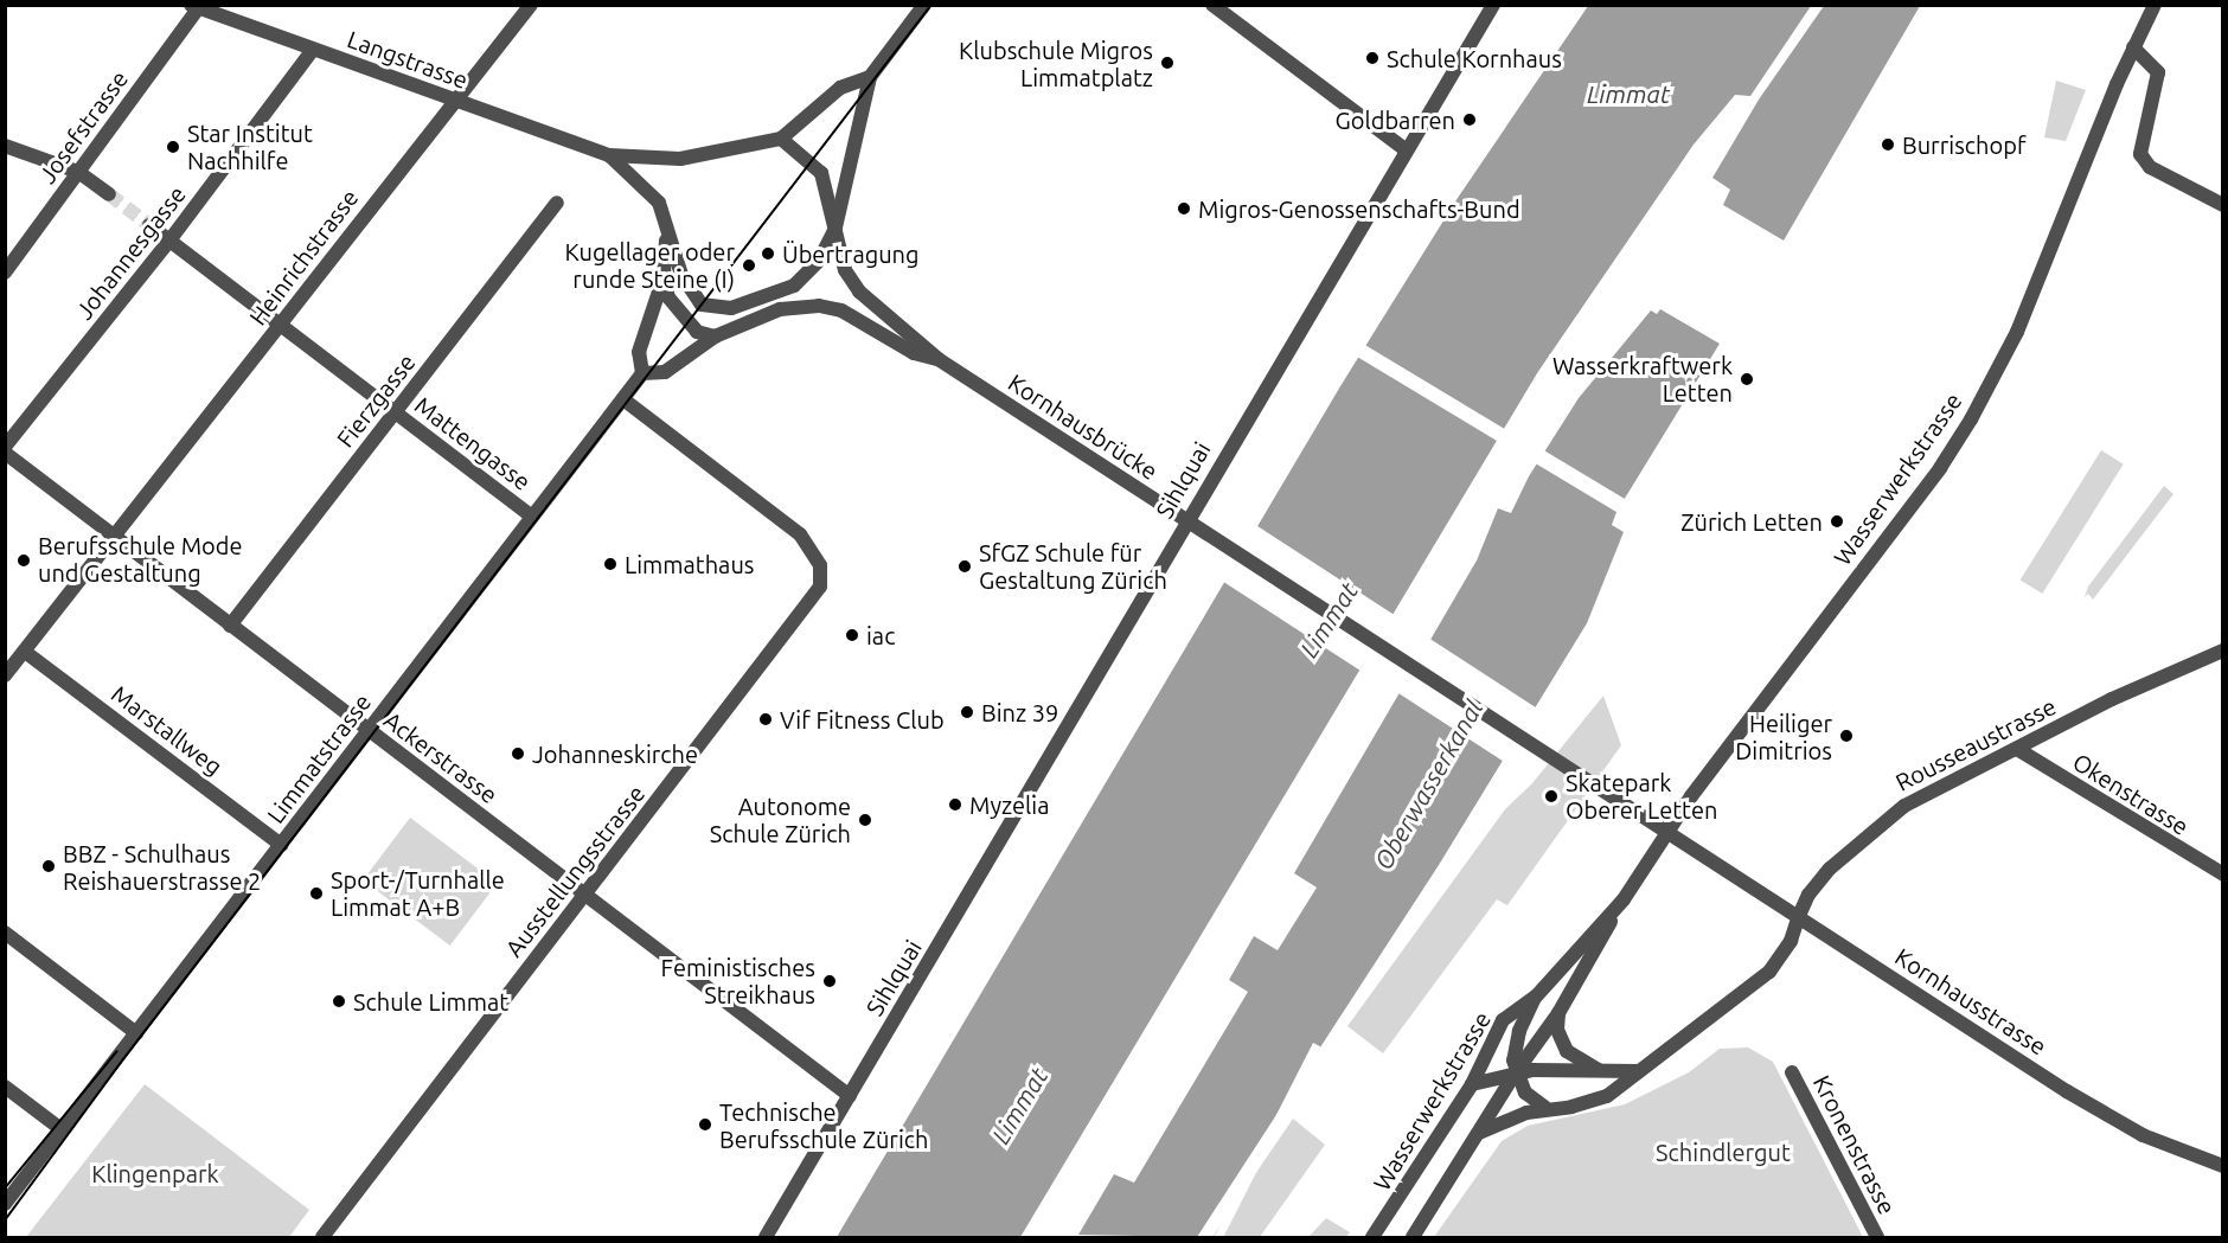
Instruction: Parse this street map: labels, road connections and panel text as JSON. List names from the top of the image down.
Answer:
{
  "streets": {
    "street": [
      "Langstrasse",
      "Josefstrasse",
      "Johannesgasse",
      "Heinrichstrasse",
      "Fierzgasse",
      "Kornhausbrücke",
      "Mattengasse",
      "Wasserwerkstrasse",
      "Sihlquai",
      "Marstallweg",
      "Rousseaustrasse",
      "Ackerstrasse",
      "Limmatstrasse",
      "Okenstrasse",
      "Ausstellungsstrasse",
      "Kornhausstrasse",
      "Kronenstrasse"
    ]
  },
  "crossings": [
    ["Langstrasse", "Josefstrasse"],
    ["Langstrasse", "Johannesgasse"],
    ["Langstrasse", "Heinrichstrasse"],
    ["Johannesgasse", "Mattengasse"],
    ["Heinrichstrasse", "Mattengasse"],
    ["Heinrichstrasse", "Marstallweg"],
    ["Heinrichstrasse", "Ackerstrasse"],
    ["Fierzgasse", "Mattengasse"],
    ["Fierzgasse", "Ackerstrasse"],
    ["Kornhausbrücke", "Kornhausstrasse"],
    ["Mattengasse", "Limmatstrasse"],
    ["Wasserwerkstrasse", "Rousseaustrasse"],
    ["Sihlquai", "Ackerstrasse"],
    ["Marstallweg", "Limmatstrasse"],
    ["Rousseaustrasse", "Okenstrasse"],
    ["Rousseaustrasse", "Kornhausstrasse"],
    ["Ackerstrasse", "Limmatstrasse"],
    ["Ackerstrasse", "Ausstellungsstrasse"],
    ["Limmatstrasse", "Ausstellungsstrasse"]
  ],
  "water": ["Limmat", "Oberwasserkanal"],
  "parks": ["Schindlergut", "Klingenpark"],
  "places": [
    "Schule Kornhaus",
    "Klubschule Migros Limmatplatz",
    "Goldbarren",
    "Burrischopf",
    "Star Institut Nachhilfe",
    "Migros-Genossenschafts-Bund",
    "Übertragung",
    "Kugellager oder runde Steine (I)",
    "Wasserkraftwerk Letten",
    "Zürich Letten",
    "Berufsschule Mode und Gestaltung",
    "Limmathaus",
    "SfGZ Schule für Gestaltung Zürich",
    "iac",
    "Binz 39",
    "Vif Fitness Club",
    "Heiliger Dimitrios",
    "Johanneskirche",
    "Skatepark Oberer Letten",
    "Myzelia",
    "Autonome Schule Zürich",
    "BBZ - Schulhaus Reishauerstrasse 2",
    "Sport-/Turnhalle Limmat A+B",
    "Feministisches Streikhaus",
    "Schule Limmat",
    "Technische Berufsschule Zürich"
  ]
}
